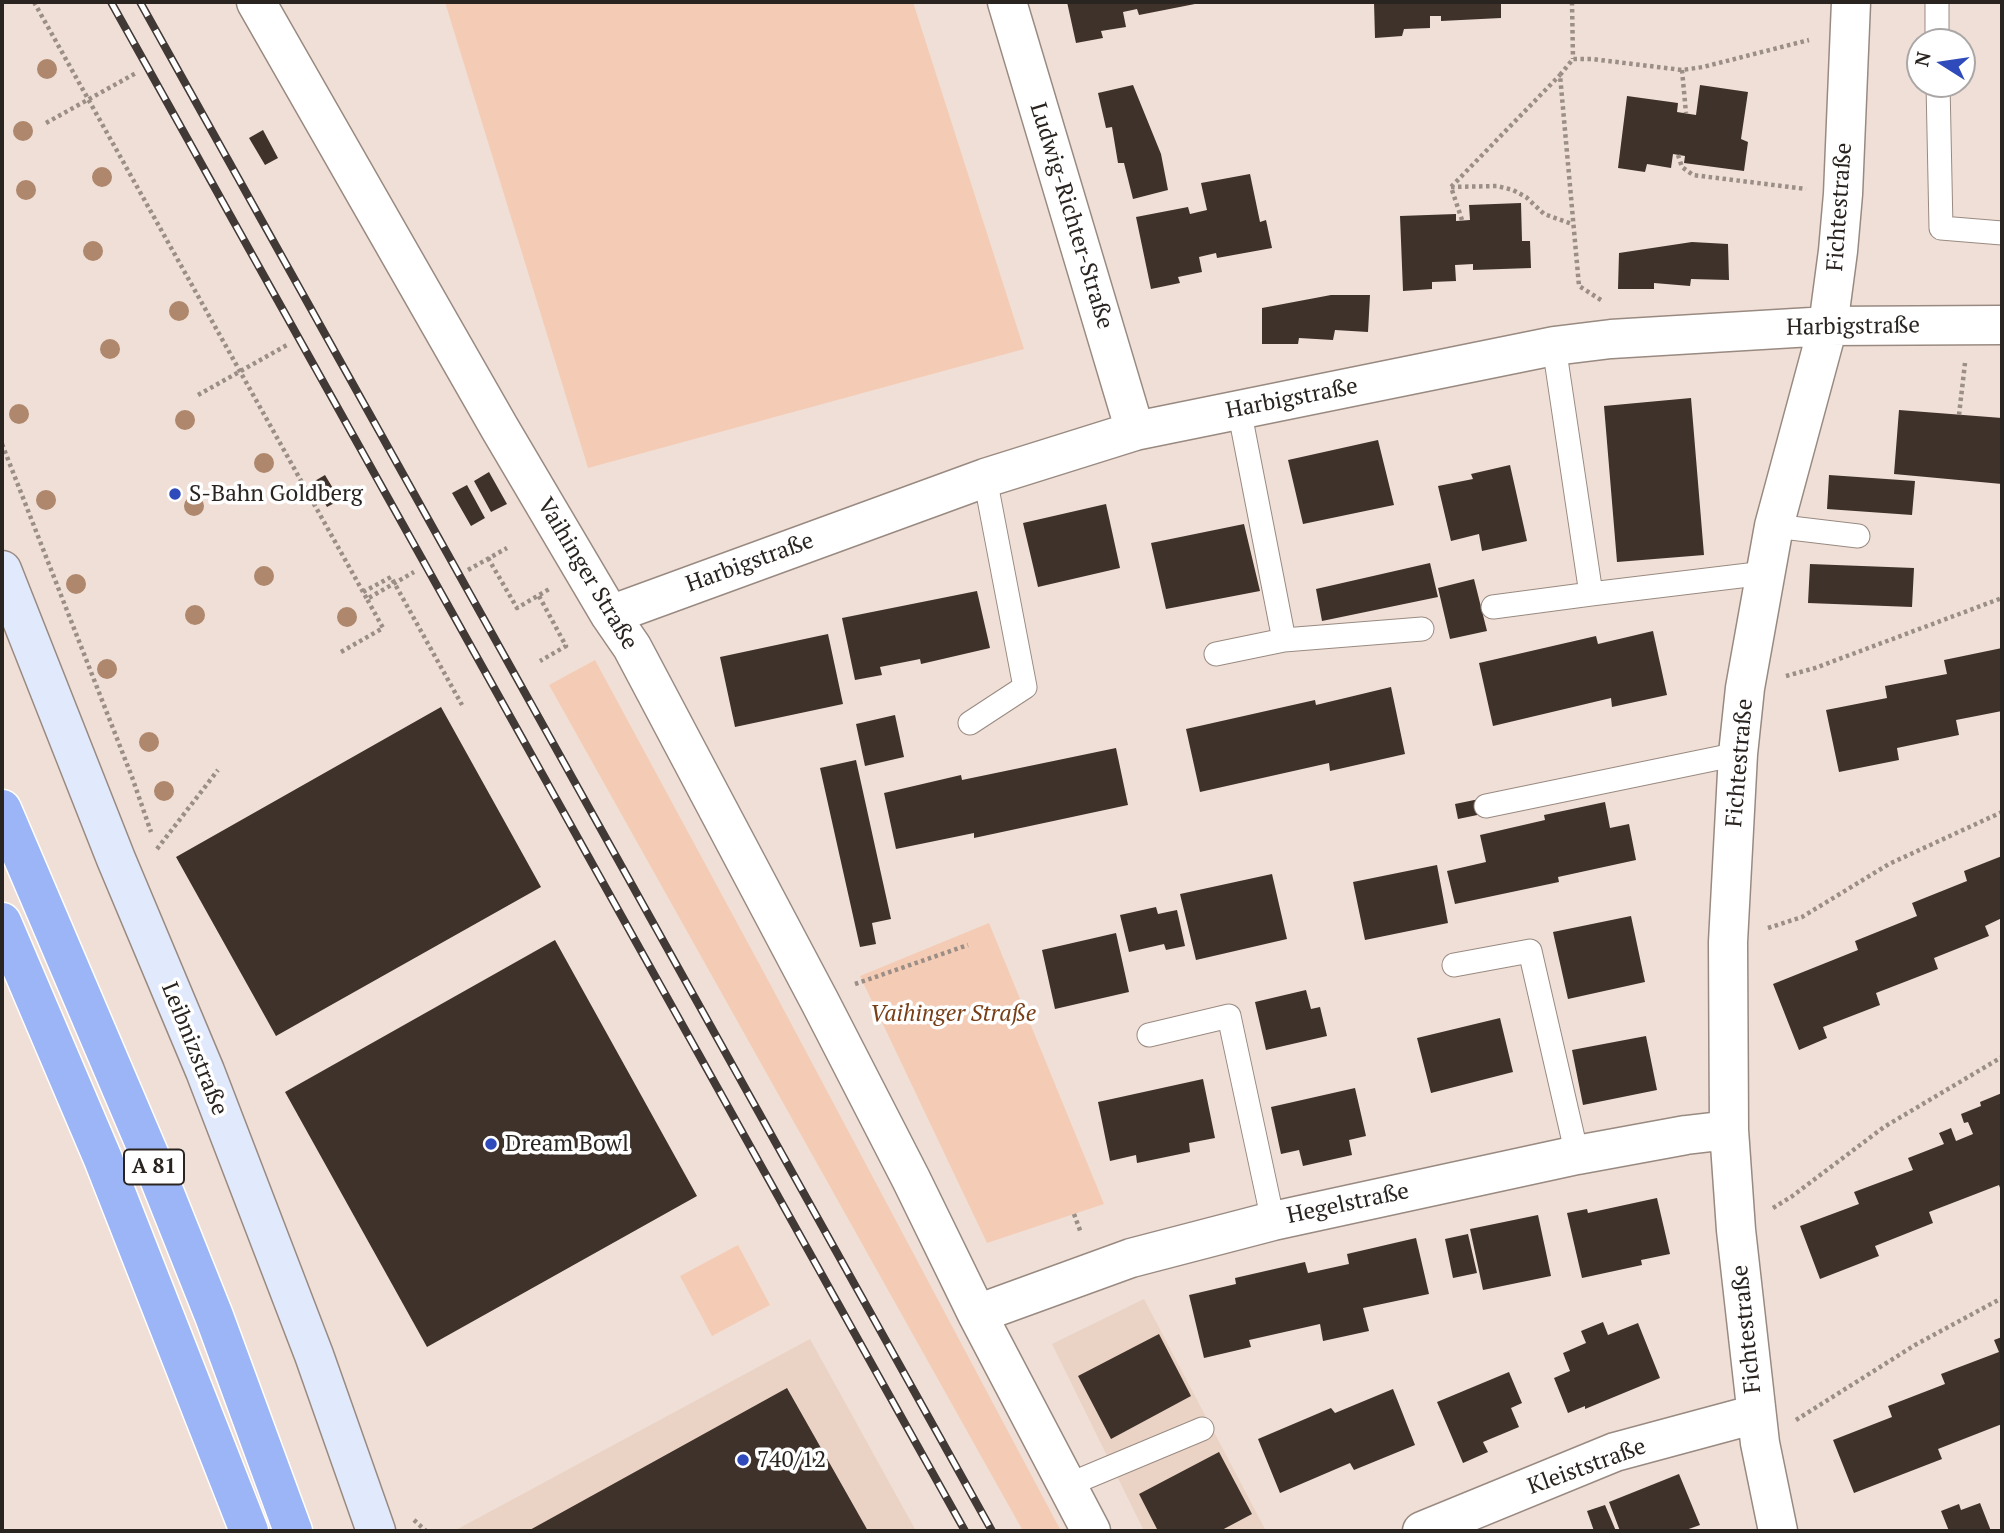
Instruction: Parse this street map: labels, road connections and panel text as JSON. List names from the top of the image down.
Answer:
{
  "streets": {
    "highway": ["A 81"],
    "street": [
      "Fichtestraße",
      "Ludwig-Richter-Straße",
      "Harbigstraße",
      "Vaihinger Straße",
      "Leibnizstraße",
      "Hegelstraße",
      "Kleiststraße"
    ]
  },
  "crossings": [
    ["Fichtestraße", "Harbigstraße"],
    ["Fichtestraße", "Hegelstraße"],
    ["Fichtestraße", "Kleiststraße"],
    ["Ludwig-Richter-Straße", "Harbigstraße"],
    ["Harbigstraße", "Vaihinger Straße"],
    ["Vaihinger Straße", "Hegelstraße"]
  ],
  "parks": ["Vaihinger Straße"],
  "places": ["S-Bahn Goldberg", "Dream Bowl", "740/12"],
  "north": "left"
}
